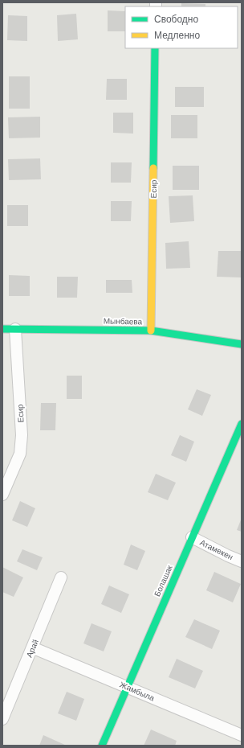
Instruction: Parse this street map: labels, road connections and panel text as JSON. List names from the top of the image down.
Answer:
{
  "streets": {
    "street": [
      "Есир",
      "Мынбаева",
      "Атамекен",
      "Болашак",
      "Арай",
      "Жамбыла"
    ]
  },
  "crossings": [
    ["Есир", "Мынбаева"],
    ["Атамекен", "Болашак"],
    ["Болашак", "Жамбыла"],
    ["Арай", "Жамбыла"]
  ],
  "legend": ["Свободно", "Медленно"]
}
